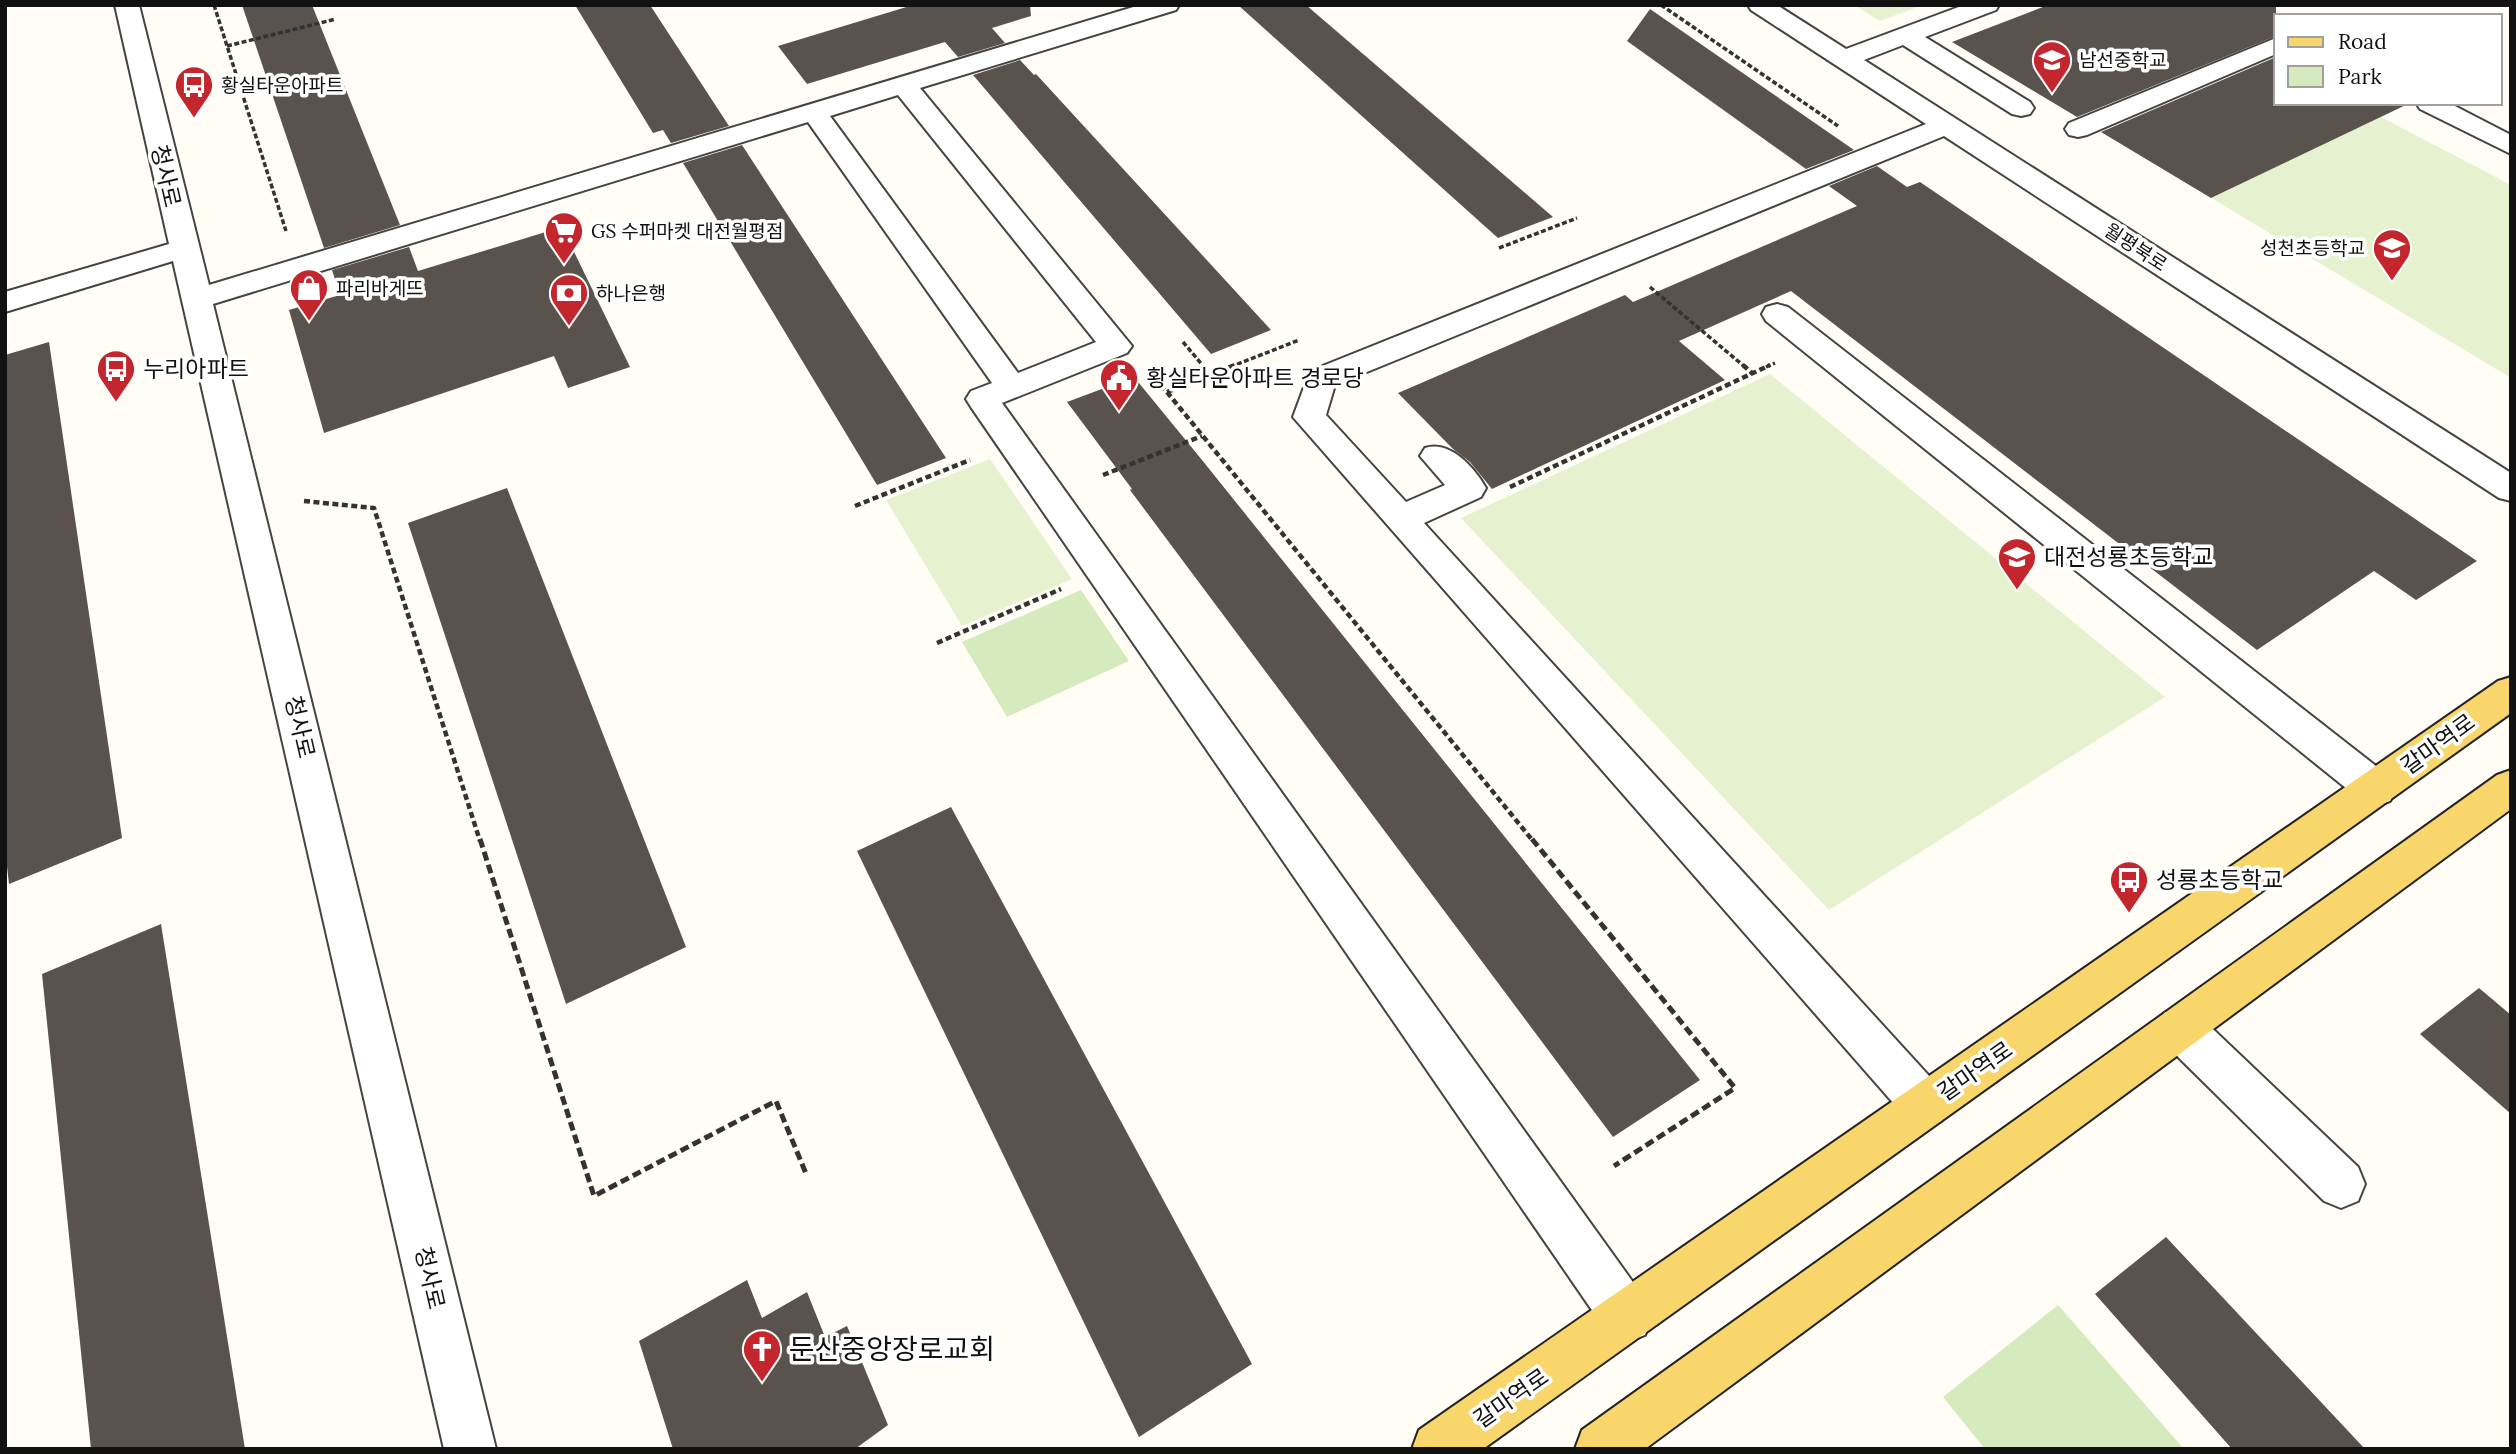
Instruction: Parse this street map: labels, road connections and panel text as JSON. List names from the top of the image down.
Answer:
{
  "streets": {
    "main road": ["갈마역로"],
    "street": ["청사로", "월평북로"]
  },
  "places": {
    "school or university": ["남선중학교", "성천초등학교", "대전성룡초등학교"],
    "bus stop": ["황실타운아파트", "누리아파트", "성룡초등학교"],
    "supermarket": ["GS 수퍼마켓 대전월평점"],
    "shop": ["파리바게뜨"],
    "bank": ["하나은행"],
    "public building": ["황실타운아파트 경로당"],
    "church": ["둔산중앙장로교회"]
  },
  "legend": ["Road", "Park"]
}
